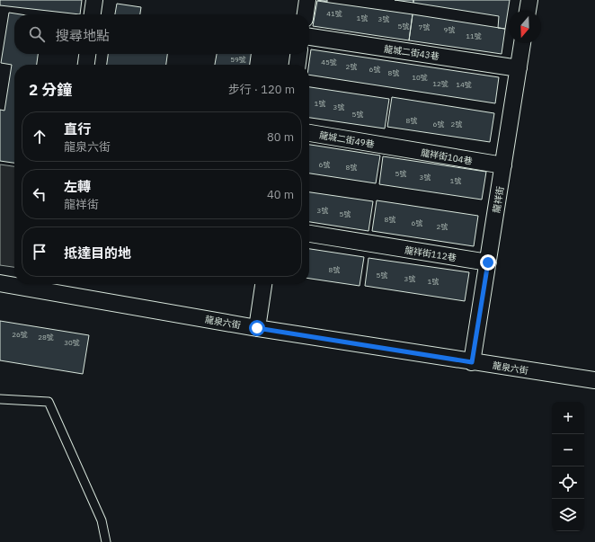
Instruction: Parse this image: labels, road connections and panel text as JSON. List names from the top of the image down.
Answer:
{
  "streets": {
    "street": [
      "龍城二街43巷",
      "龍城二街49巷",
      "龍祥街104巷",
      "龍祥街",
      "龍祥街112巷",
      "龍泉六街"
    ]
  },
  "crossings": [
    ["龍城二街43巷", "龍祥街"],
    ["龍城二街49巷", "龍祥街104巷"],
    ["龍祥街104巷", "龍祥街"],
    ["龍祥街", "龍祥街112巷"],
    ["龍祥街", "龍泉六街"]
  ],
  "house_numbers": [
    "41號",
    "1號",
    "3號",
    "5號",
    "7號",
    "9號",
    "11號",
    "59號",
    "45號",
    "2號",
    "6號",
    "8號",
    "10號",
    "12號",
    "14號",
    "1號",
    "3號",
    "5號",
    "8號",
    "6號",
    "2號",
    "6號",
    "8號",
    "5號",
    "3號",
    "1號",
    "3號",
    "5號",
    "8號",
    "6號",
    "2號",
    "8號",
    "5號",
    "3號",
    "1號",
    "26號",
    "28號",
    "30號"
  ],
  "north": "bottom",
  "page": {
    "search": "搜尋地點",
    "heading": ["2 分鐘", "步行 · 120 m"],
    "list": [
      ["直行", "龍泉六街", "80 m"],
      ["左轉", "龍祥街", "40 m"],
      "抵達目的地"
    ],
    "map_buttons": ["+", "−"]
  }
}
